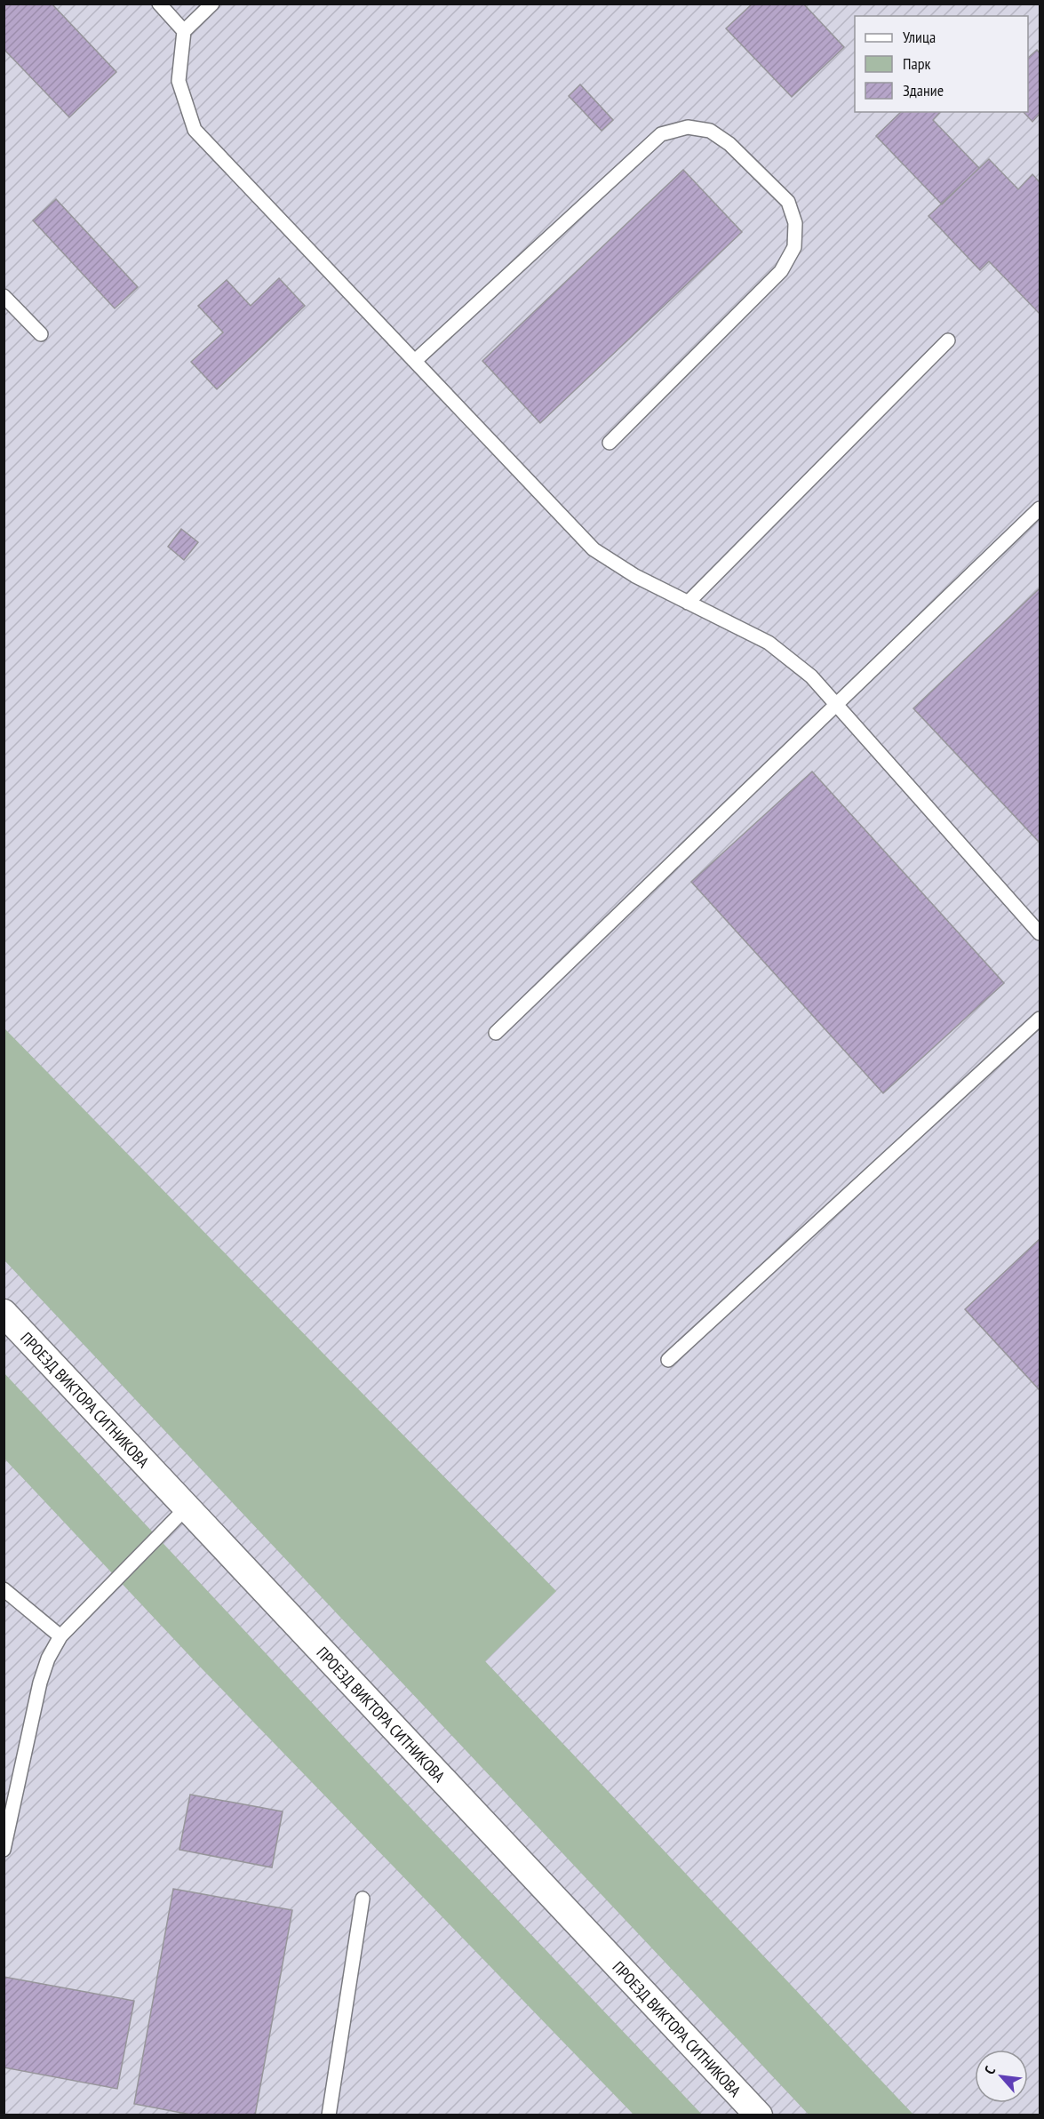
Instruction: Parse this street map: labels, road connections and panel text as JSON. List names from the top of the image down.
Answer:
{
  "streets": {
    "street": ["ПРОЕЗД ВИКТОРА СИТНИКОВА"]
  },
  "legend": ["Улица", "Парк", "Здание"],
  "north": "top left"
}
